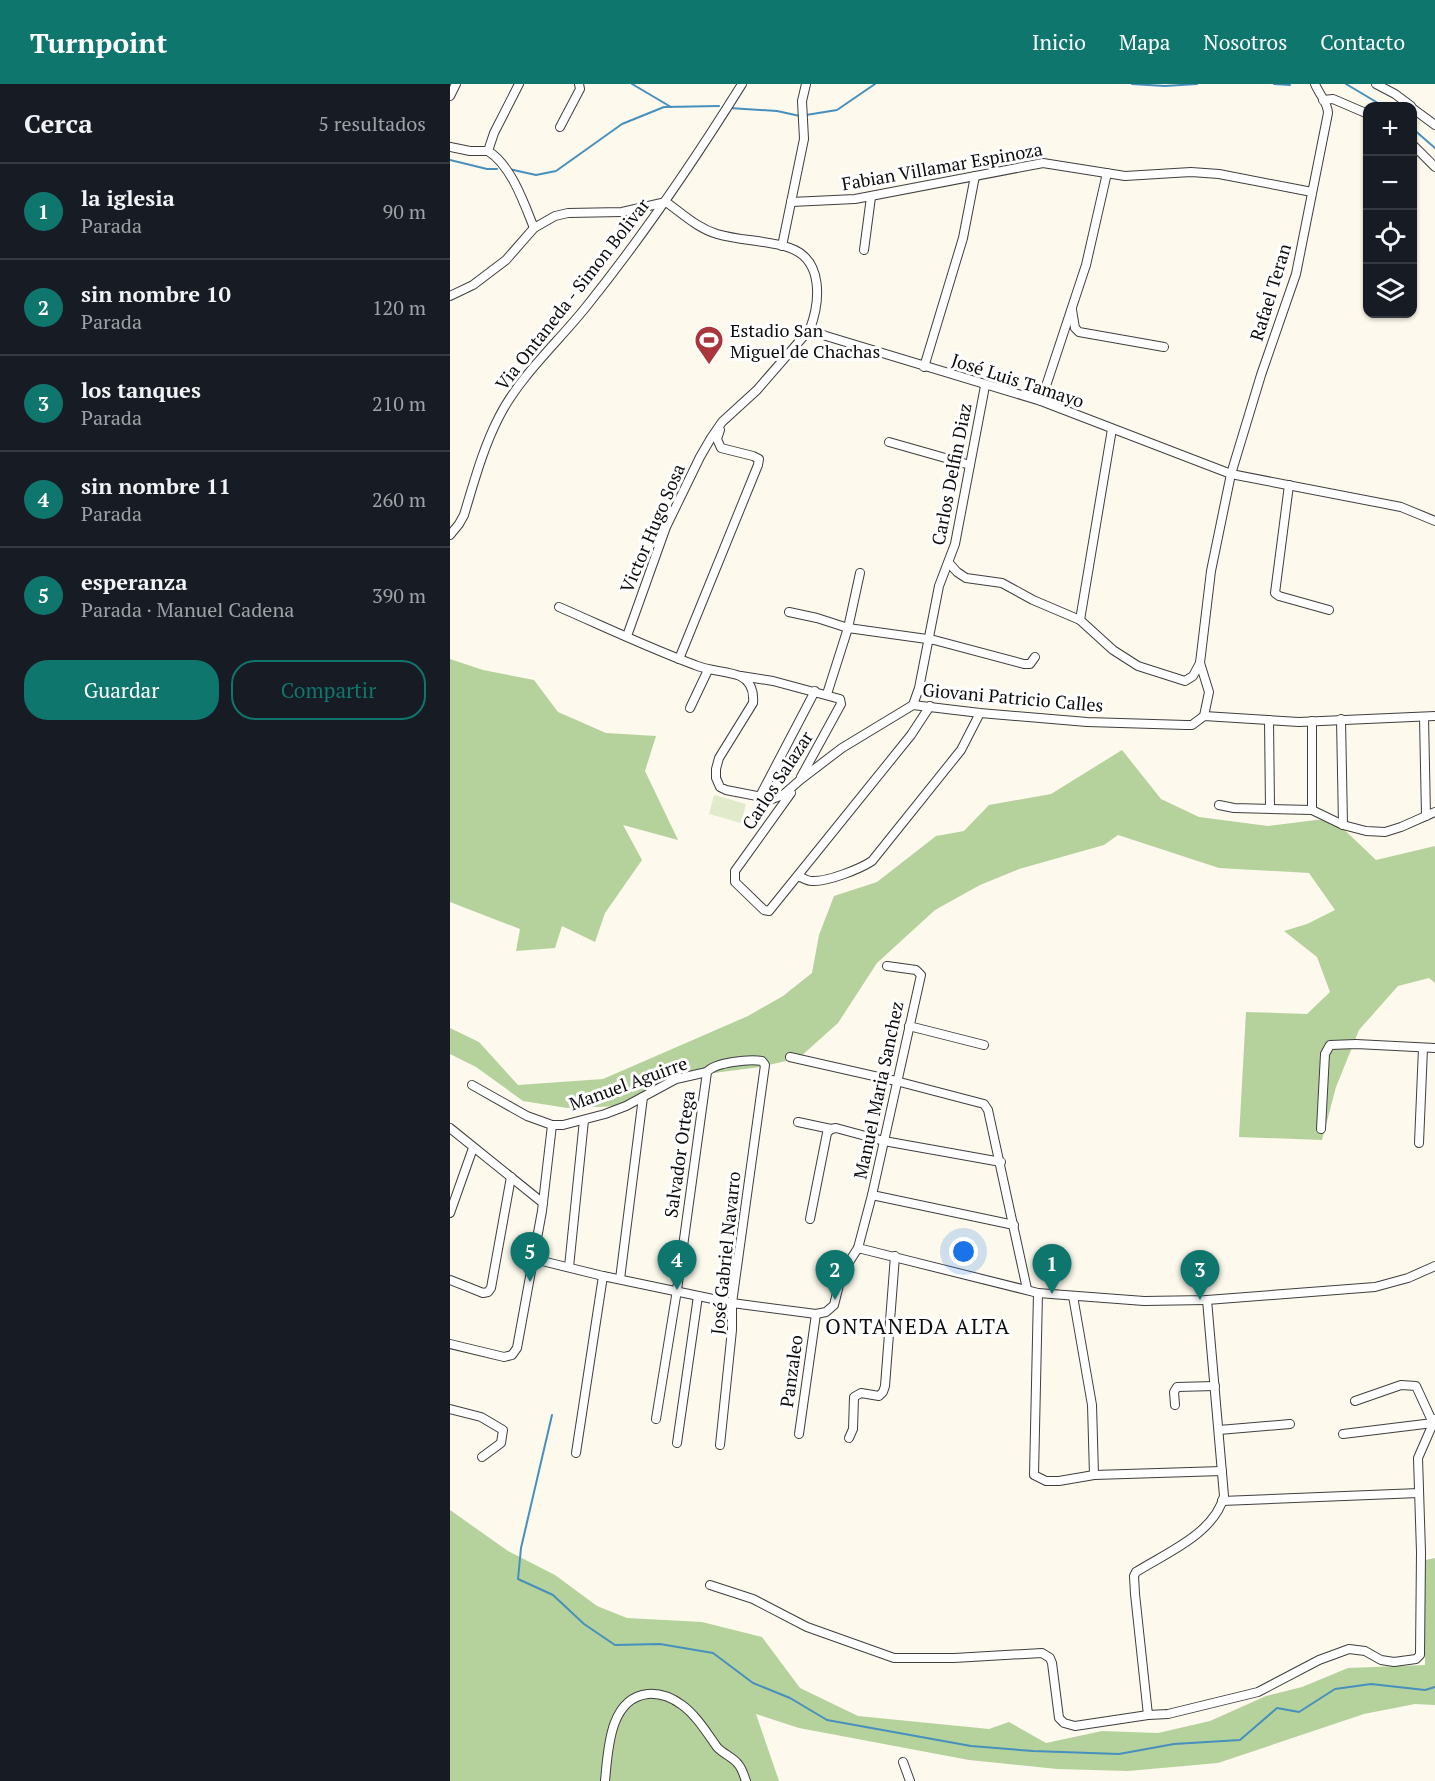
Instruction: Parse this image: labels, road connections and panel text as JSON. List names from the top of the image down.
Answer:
{
  "streets": {
    "street": [
      "Fabian Villamar Espinoza",
      "Rafael Teran",
      "Via Ontaneda - Simon Bolivar",
      "José Luis Tamayo",
      "Carlos Delfin Diaz",
      "Victor Hugo Sosa",
      "Giovani Patricio Calles",
      "Carlos Salazar",
      "Manuel Aguirre",
      "Manuel Maria Sanchez",
      "Salvador Ortega",
      "José Gabriel Navarro",
      "Panzaleo"
    ]
  },
  "crossings": [
    ["Fabian Villamar Espinoza", "Rafael Teran"],
    ["Rafael Teran", "José Luis Tamayo"],
    ["José Luis Tamayo", "Carlos Delfin Diaz"],
    ["José Luis Tamayo", "Victor Hugo Sosa"],
    ["Giovani Patricio Calles", "Carlos Salazar"],
    ["Manuel Aguirre", "Salvador Ortega"],
    ["Manuel Aguirre", "José Gabriel Navarro"],
    ["Manuel Maria Sanchez", "Panzaleo"]
  ],
  "districts": ["ONTANEDA ALTA"],
  "places": {
    "sports": ["Estadio San Miguel de Chachas"]
  },
  "page": {
    "header": "Turnpoint",
    "nav": [
      "Inicio",
      "Mapa",
      "Nosotros",
      "Contacto"
    ],
    "heading": ["Cerca", "5 resultados"],
    "map_buttons": ["+", "−"],
    "list": [
      {
        "mark": "1",
        "name": "la iglesia",
        "note": "Parada",
        "value": "90 m"
      },
      {
        "mark": "2",
        "name": "sin nombre 10",
        "note": "Parada",
        "value": "120 m"
      },
      {
        "mark": "3",
        "name": "los tanques",
        "note": "Parada",
        "value": "210 m"
      },
      {
        "mark": "4",
        "name": "sin nombre 11",
        "note": "Parada",
        "value": "260 m"
      },
      {
        "mark": "5",
        "name": "esperanza",
        "note": "Parada · Manuel Cadena",
        "value": "390 m"
      }
    ],
    "buttons": ["Guardar", "Compartir"],
    "pins": [
      "5",
      "4",
      "1",
      "2",
      "3"
    ]
  }
}
